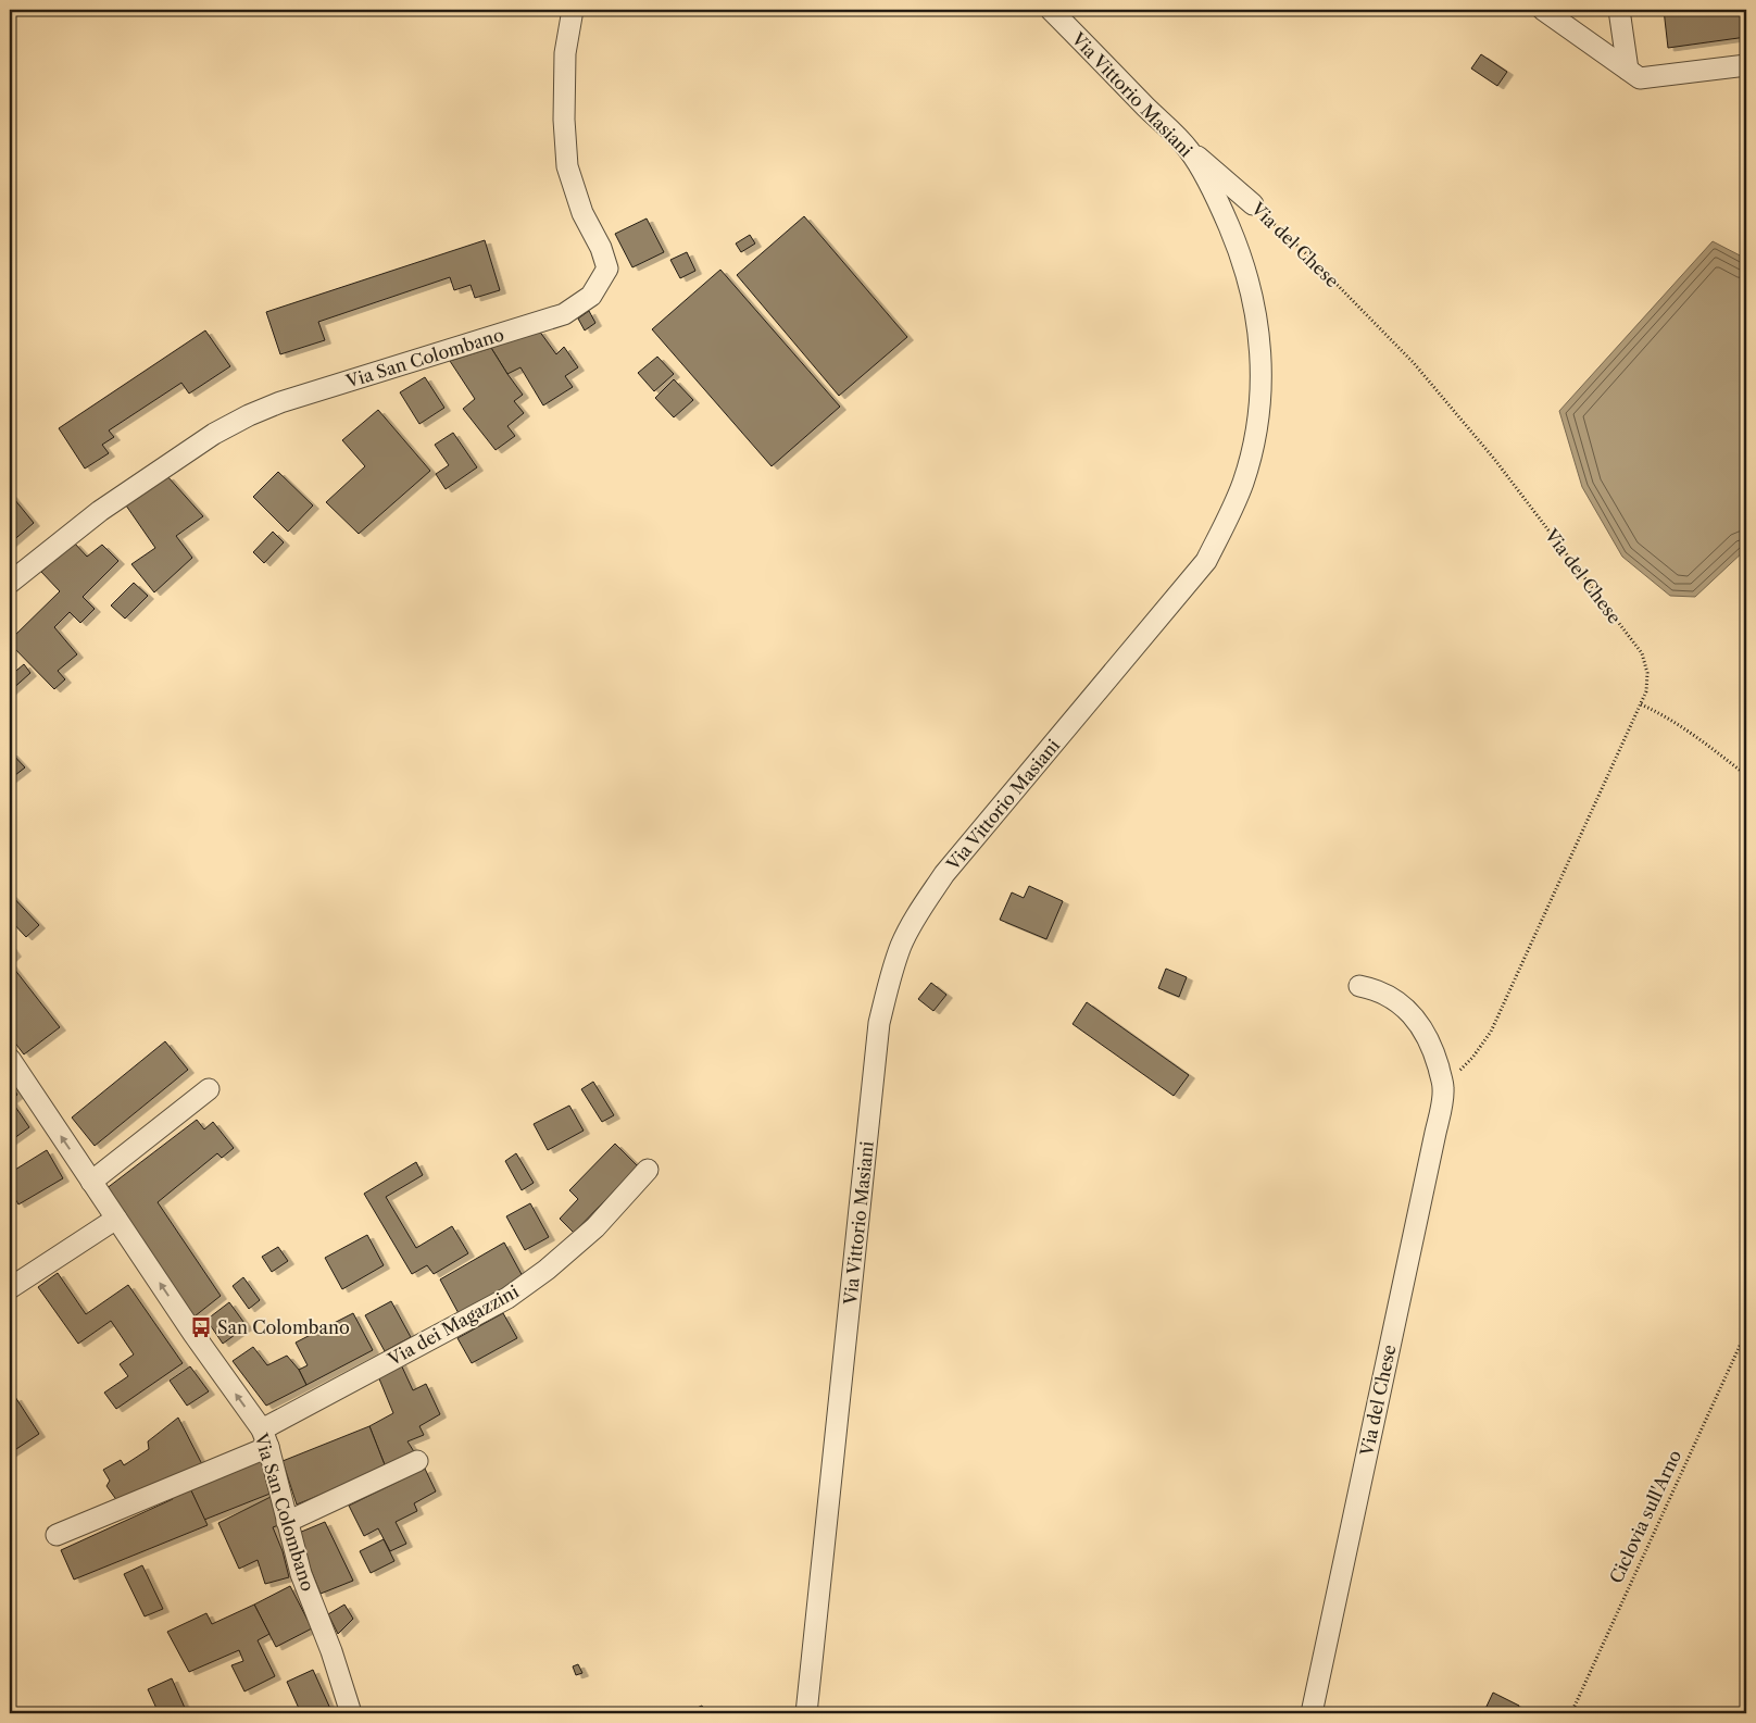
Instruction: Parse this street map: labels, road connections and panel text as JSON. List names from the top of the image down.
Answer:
{
  "streets": {
    "street": [
      "Via Vittorio Masiani",
      "Via del Chese",
      "Via San Colombano",
      "Via dei Magazzini"
    ],
    "path": ["Ciclovia sull'Arno"]
  },
  "crossings": [
    ["Via Vittorio Masiani", "Via del Chese"],
    ["Via San Colombano", "Via dei Magazzini"]
  ],
  "places": {
    "bus stop": ["San Colombano"]
  }
}
